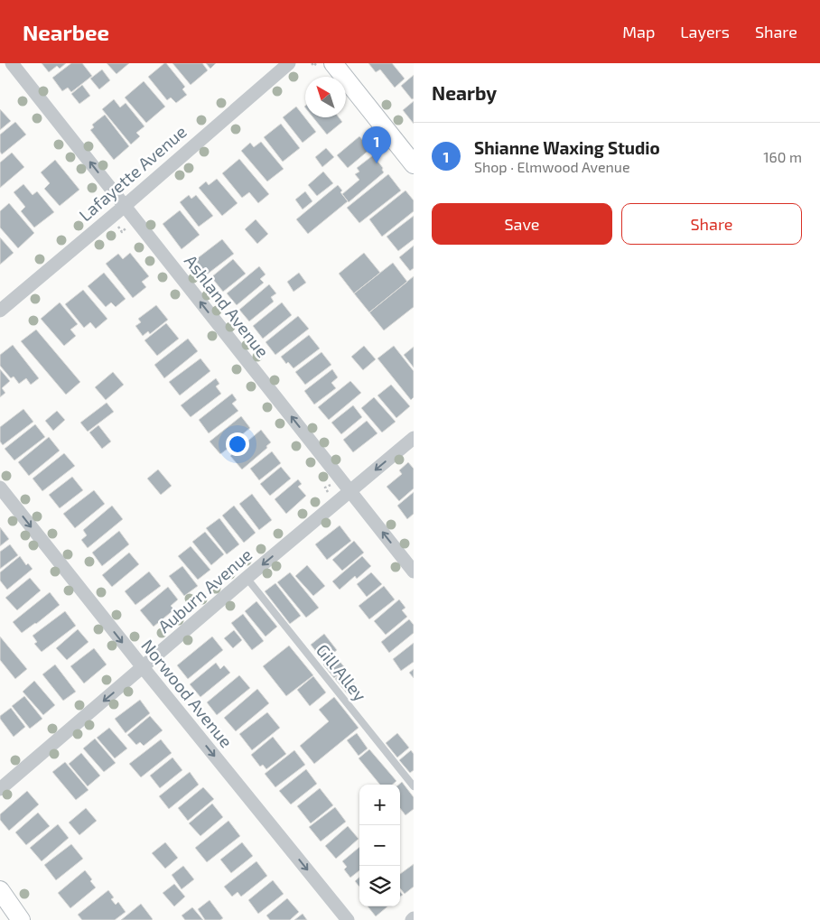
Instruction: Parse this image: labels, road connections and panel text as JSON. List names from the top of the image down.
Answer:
{
  "streets": {
    "street": [
      "Lafayette Avenue",
      "Ashland Avenue",
      "Auburn Avenue",
      "Norwood Avenue"
    ],
    "lane": ["Gill Alley"]
  },
  "crossings": [
    ["Lafayette Avenue", "Ashland Avenue"],
    ["Ashland Avenue", "Auburn Avenue"],
    ["Auburn Avenue", "Gill Alley"],
    ["Auburn Avenue", "Norwood Avenue"]
  ],
  "one_way": ["Ashland Avenue", "Auburn Avenue", "Norwood Avenue"],
  "north": "top left",
  "page": {
    "header": "Nearbee",
    "nav": ["Map", "Layers", "Share"],
    "heading": "Nearby",
    "list": [
      {
        "mark": "1",
        "name": "Shianne Waxing Studio",
        "note": "Shop · Elmwood Avenue",
        "value": "160 m"
      }
    ],
    "pins": "1",
    "buttons": ["Save", "Share"],
    "map_buttons": ["+", "−"]
  }
}
